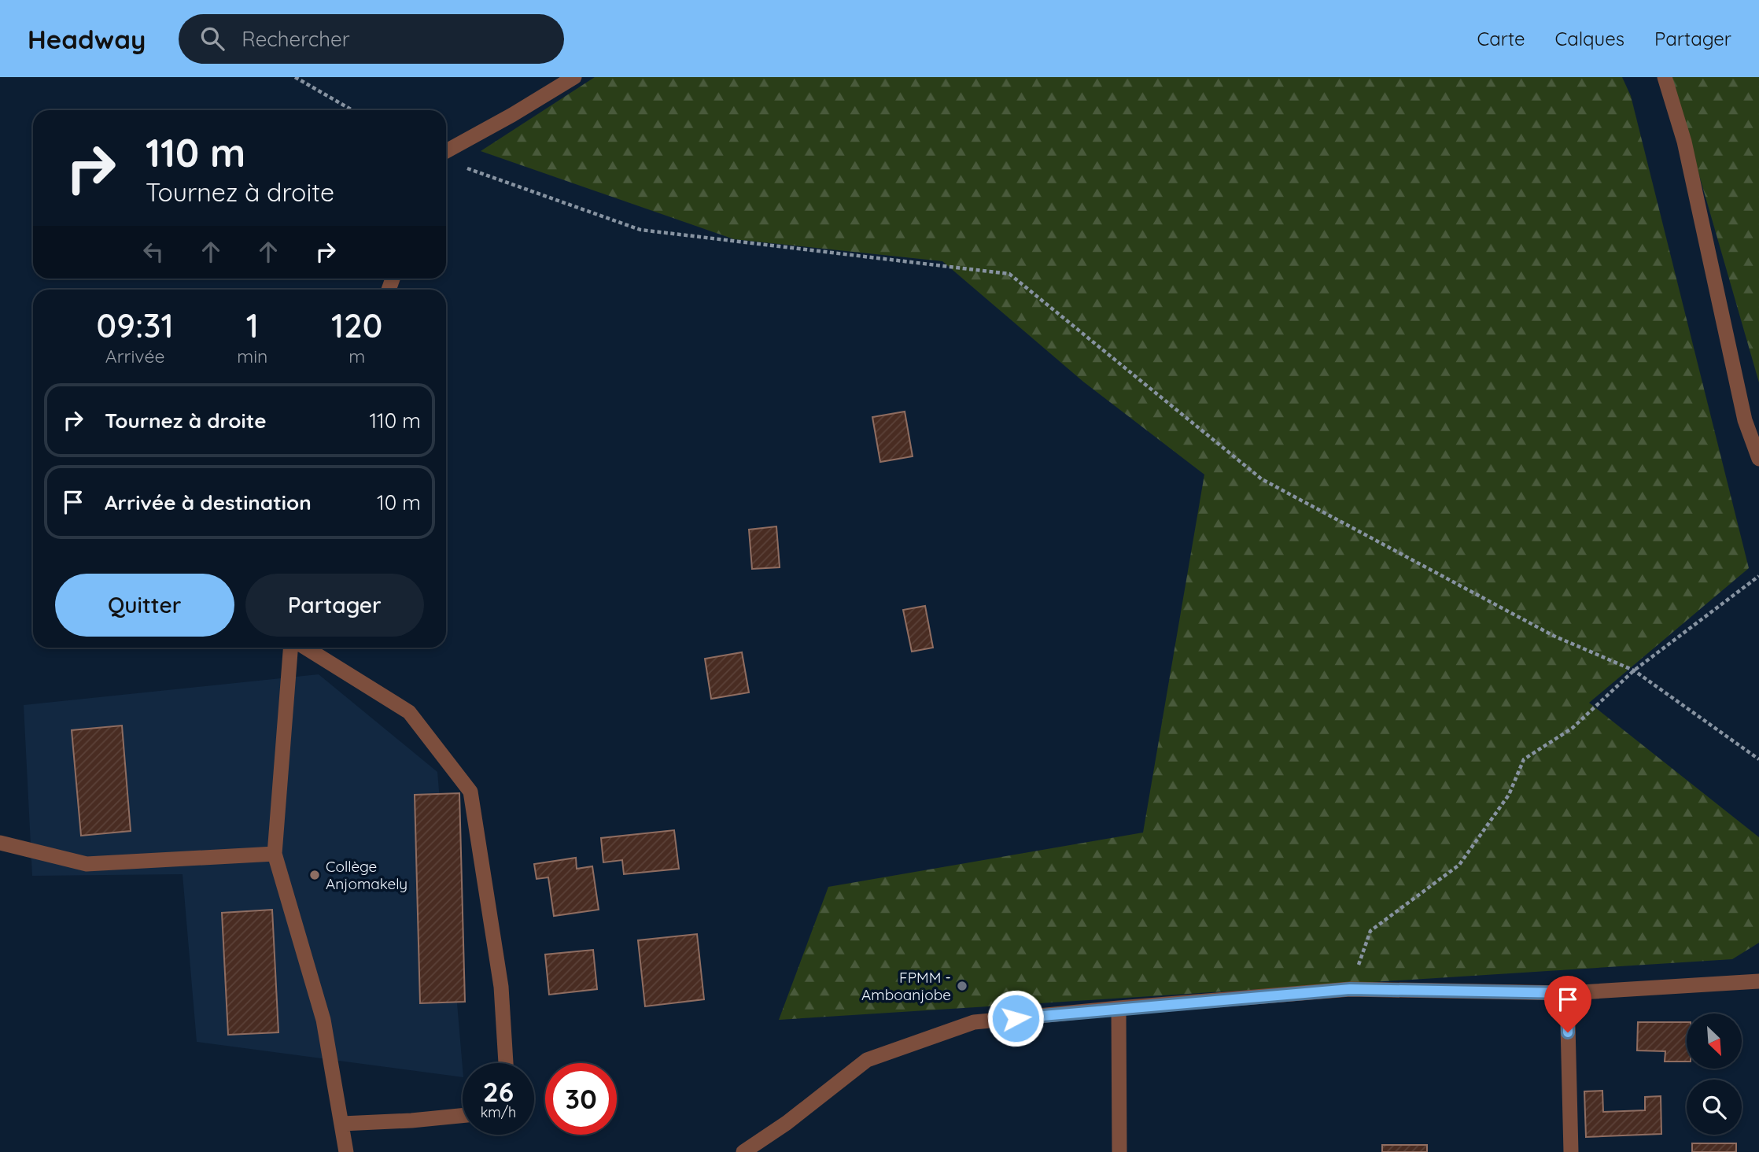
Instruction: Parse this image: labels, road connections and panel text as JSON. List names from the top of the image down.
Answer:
{
  "places": ["Collège Anjomakely", "FPMM - Amboanjobe"],
  "north": "bottom right",
  "page": {
    "header": "Headway",
    "search": "Rechercher",
    "nav": ["Carte", "Calques", "Partager"],
    "turn": ["110 m", "Tournez à droite"],
    "eta": [
      "09:31",
      "Arrivée",
      "1",
      "min",
      "120",
      "m"
    ],
    "list": [
      {
        "name": "Tournez à droite",
        "value": "110 m"
      },
      {
        "name": "Arrivée à destination",
        "value": "10 m"
      }
    ],
    "buttons": ["Quitter", "Partager"],
    "speed": "26 km/h",
    "limit": "30"
  }
}
